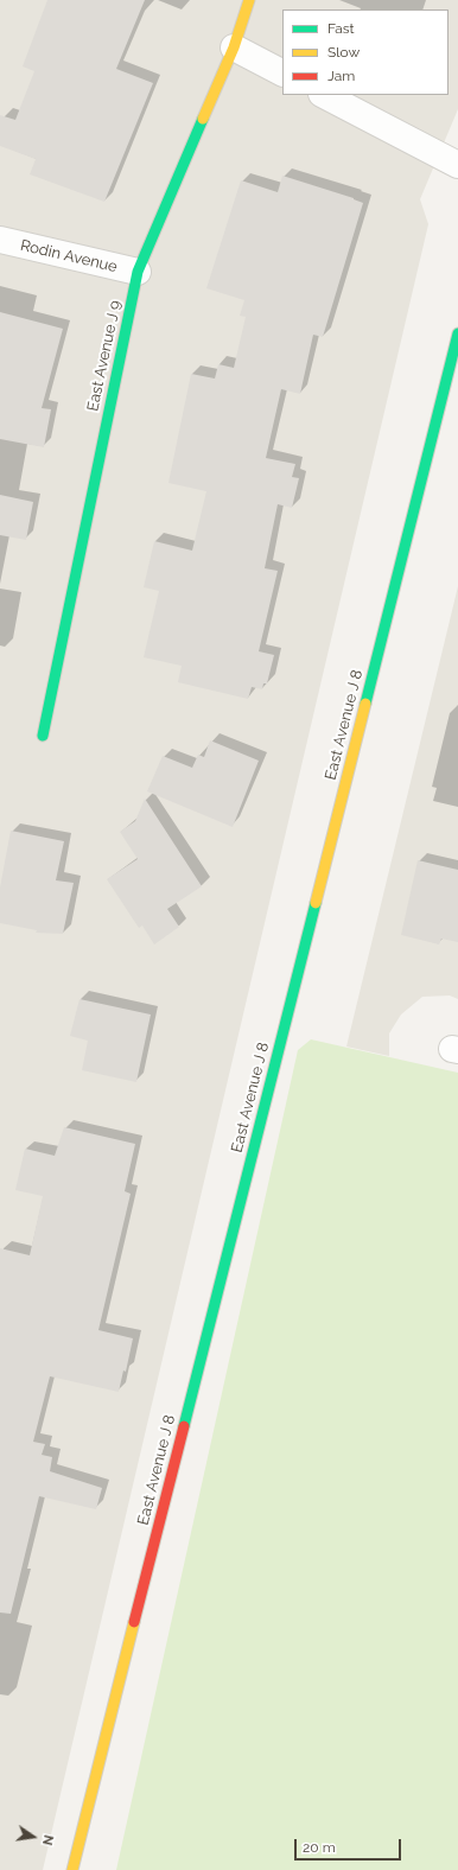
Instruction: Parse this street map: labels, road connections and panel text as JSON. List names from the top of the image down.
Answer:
{
  "streets": {
    "street": ["Rodin Avenue", "East Avenue J 9", "East Avenue J 8"]
  },
  "crossings": [
    ["Rodin Avenue", "East Avenue J 9"]
  ],
  "legend": ["Fast", "Slow", "Jam"],
  "scale_bar": "20 m",
  "north": "right"
}
